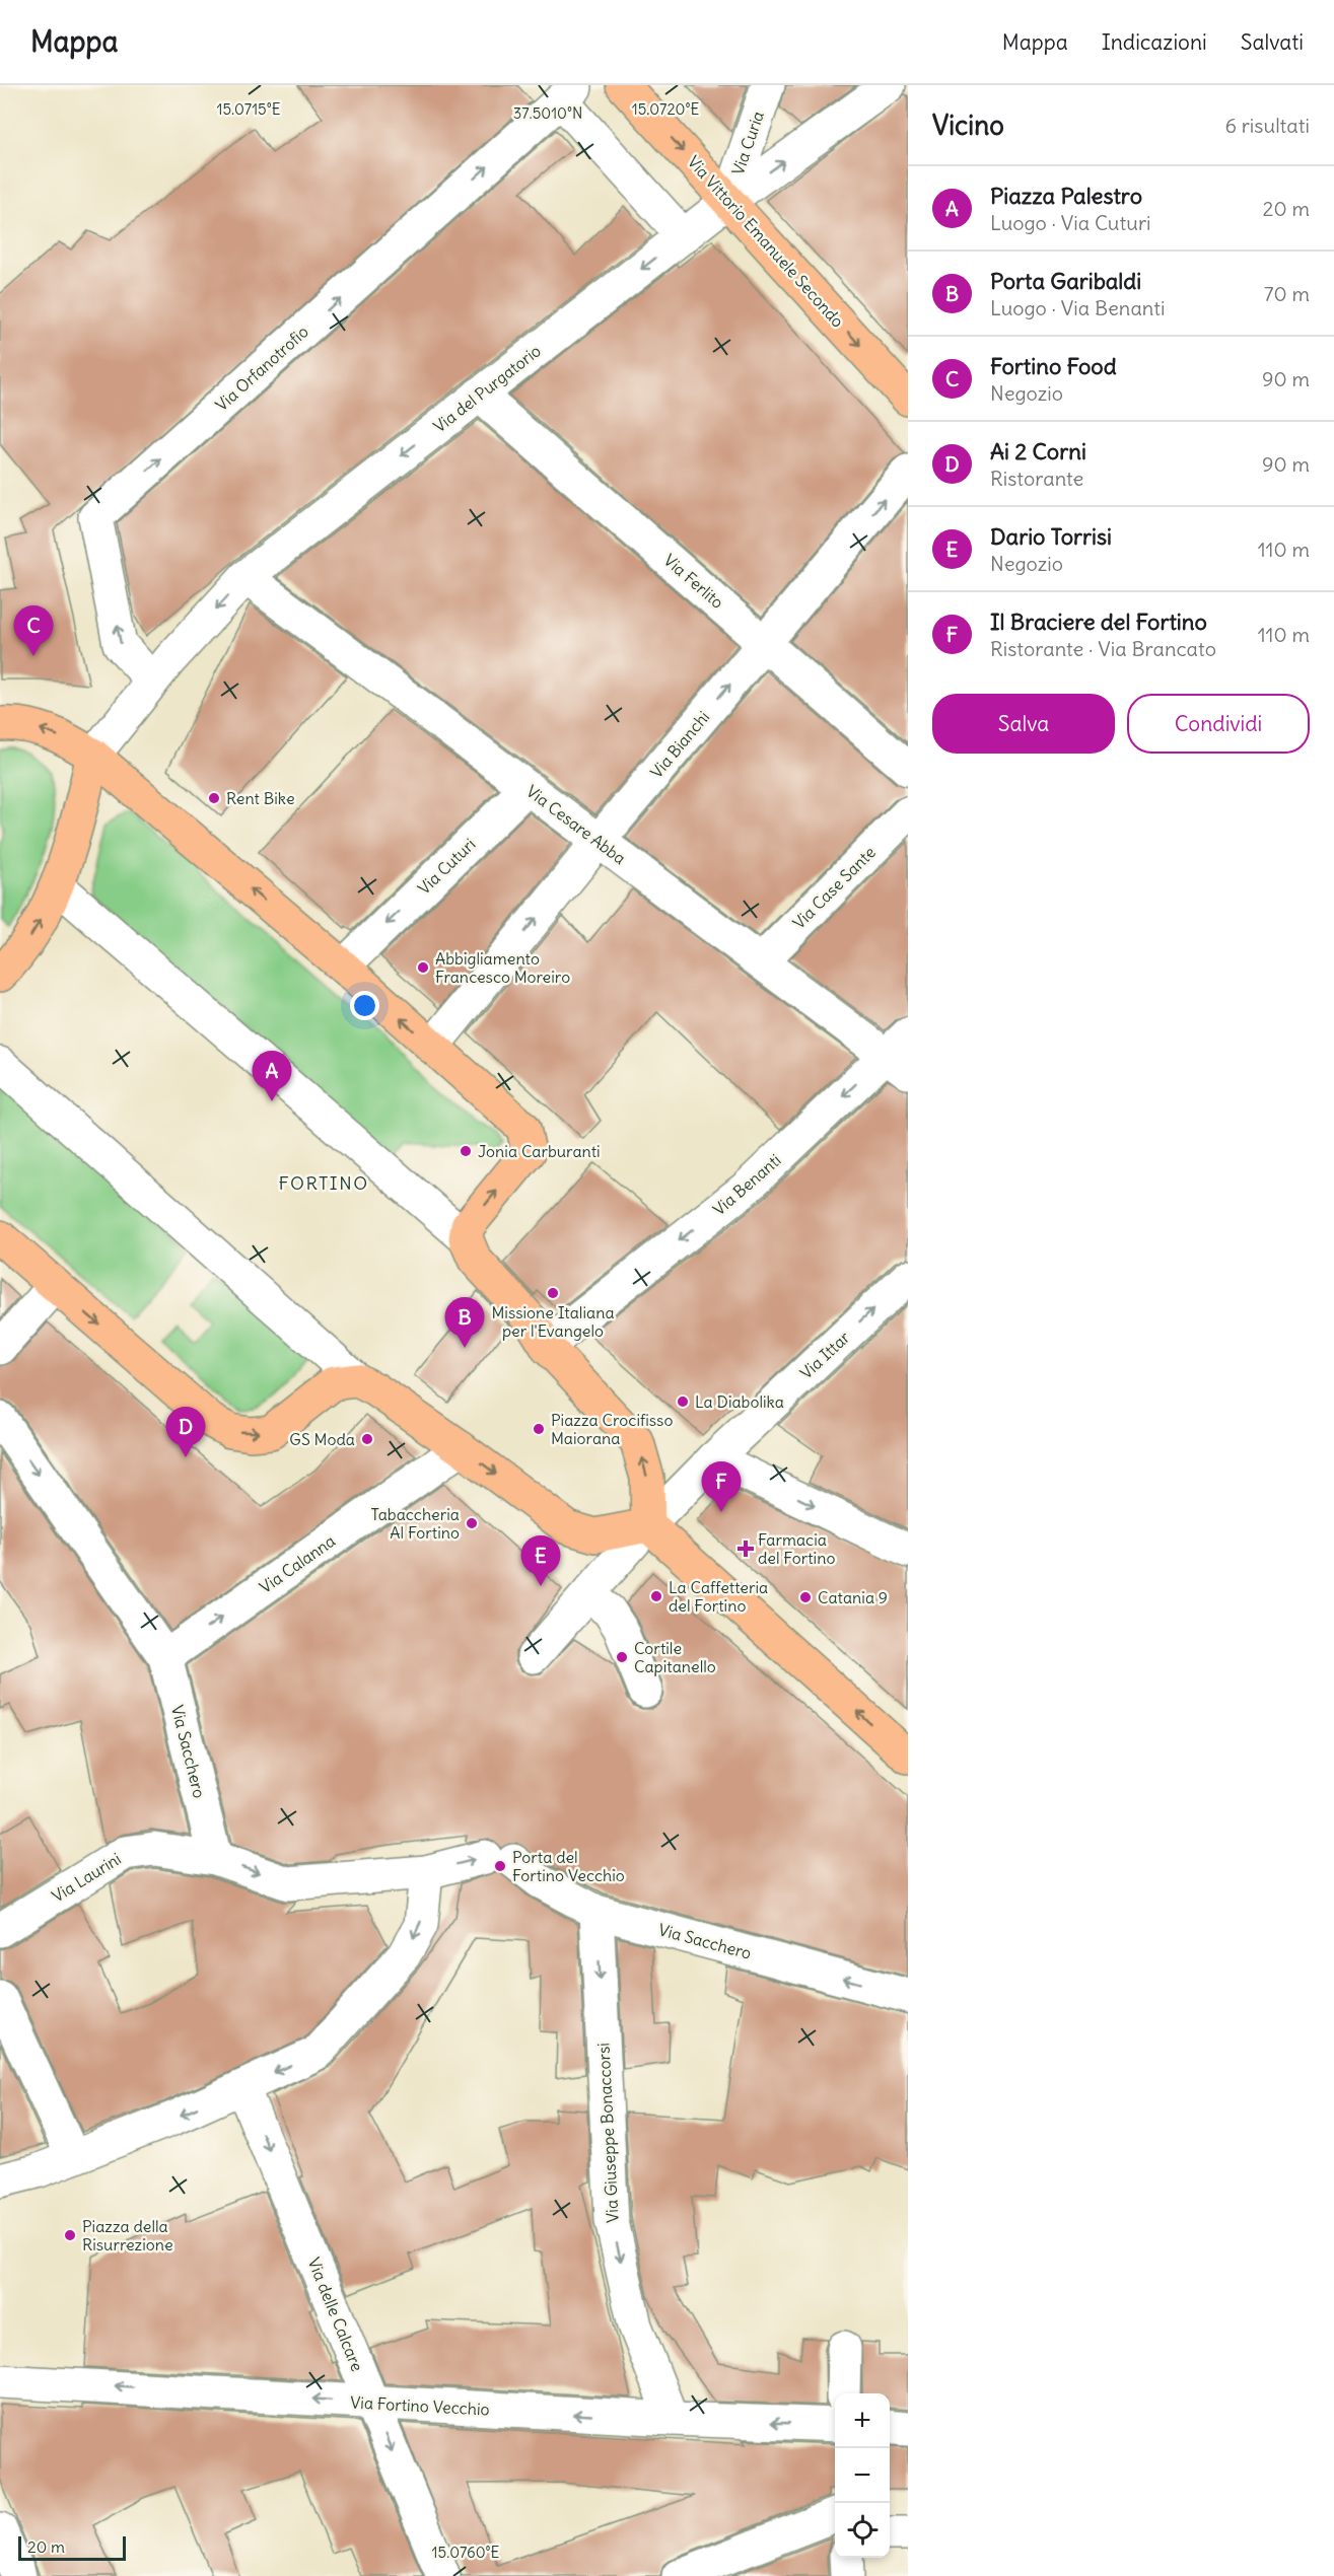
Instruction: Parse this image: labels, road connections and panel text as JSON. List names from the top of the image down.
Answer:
{
  "streets": {
    "main road": ["Via Vittorio Emanuele Secondo"],
    "street": [
      "Via Curia",
      "Via Orfanotrofio",
      "Via del Purgatorio",
      "Via Ferlito",
      "Via Bianchi",
      "Via Cesare Abba",
      "Via Cuturi",
      "Via Case Sante",
      "Via Benanti",
      "Via Ittar",
      "Via Calanna",
      "Via Sacchero",
      "Via Laurini",
      "Via Giuseppe Bonaccorsi",
      "Via delle Calcare",
      "Via Fortino Vecchio"
    ]
  },
  "crossings": [
    ["Via Curia", "Via Vittorio Emanuele Secondo"],
    ["Via Curia", "Via del Purgatorio"],
    ["Via Vittorio Emanuele Secondo", "Via del Purgatorio"],
    ["Via Orfanotrofio", "Via del Purgatorio"],
    ["Via del Purgatorio", "Via Ferlito"],
    ["Via del Purgatorio", "Via Cesare Abba"],
    ["Via Ferlito", "Via Bianchi"],
    ["Via Bianchi", "Via Cesare Abba"],
    ["Via Cesare Abba", "Via Cuturi"],
    ["Via Cesare Abba", "Via Case Sante"],
    ["Via Cesare Abba", "Via Benanti"],
    ["Via Calanna", "Via Sacchero"],
    ["Via Sacchero", "Via Laurini"],
    ["Via Sacchero", "Via Giuseppe Bonaccorsi"],
    ["Via Giuseppe Bonaccorsi", "Via Fortino Vecchio"],
    ["Via delle Calcare", "Via Fortino Vecchio"]
  ],
  "one_way": [
    "Via Vittorio Emanuele Secondo",
    "Via Bianchi",
    "Via Cuturi",
    "Via Benanti",
    "Via Ittar",
    "Via Calanna",
    "Via Giuseppe Bonaccorsi",
    "Via delle Calcare"
  ],
  "districts": ["FORTINO"],
  "places": {
    "other": [
      "Rent Bike",
      "Abbigliamento Francesco Moreiro",
      "Jonia Carburanti",
      "Missione Italiana per l'Evangelo",
      "La Diabolika",
      "Piazza Crocifisso Maiorana",
      "GS Moda",
      "Tabaccheria Al Fortino",
      "La Caffetteria del Fortino",
      "Catania 9",
      "Cortile Capitanello",
      "Porta del Fortino Vecchio",
      "Piazza della Risurrezione"
    ],
    "health": ["Farmacia del Fortino"]
  },
  "scale_bar": "20 m",
  "page": {
    "header": "Mappa",
    "nav": ["Mappa", "Indicazioni", "Salvati"],
    "heading": ["Vicino", "6 risultati"],
    "list": [
      {
        "mark": "A",
        "name": "Piazza Palestro",
        "note": "Luogo · Via Cuturi",
        "value": "20 m"
      },
      {
        "mark": "B",
        "name": "Porta Garibaldi",
        "note": "Luogo · Via Benanti",
        "value": "70 m"
      },
      {
        "mark": "C",
        "name": "Fortino Food",
        "note": "Negozio",
        "value": "90 m"
      },
      {
        "mark": "D",
        "name": "Ai 2 Corni",
        "note": "Ristorante",
        "value": "90 m"
      },
      {
        "mark": "E",
        "name": "Dario Torrisi",
        "note": "Negozio",
        "value": "110 m"
      },
      {
        "mark": "F",
        "name": "Il Braciere del Fortino",
        "note": "Ristorante · Via Brancato",
        "value": "110 m"
      }
    ],
    "pins": [
      "C",
      "A",
      "B",
      "D",
      "F",
      "E"
    ],
    "buttons": ["Salva", "Condividi"],
    "map_buttons": ["+", "−"],
    "scale": "20 m"
  },
  "coordinates": [
    "15.0715°E",
    "15.0720°E",
    "37.5010°N",
    "15.0760°E"
  ]
}
